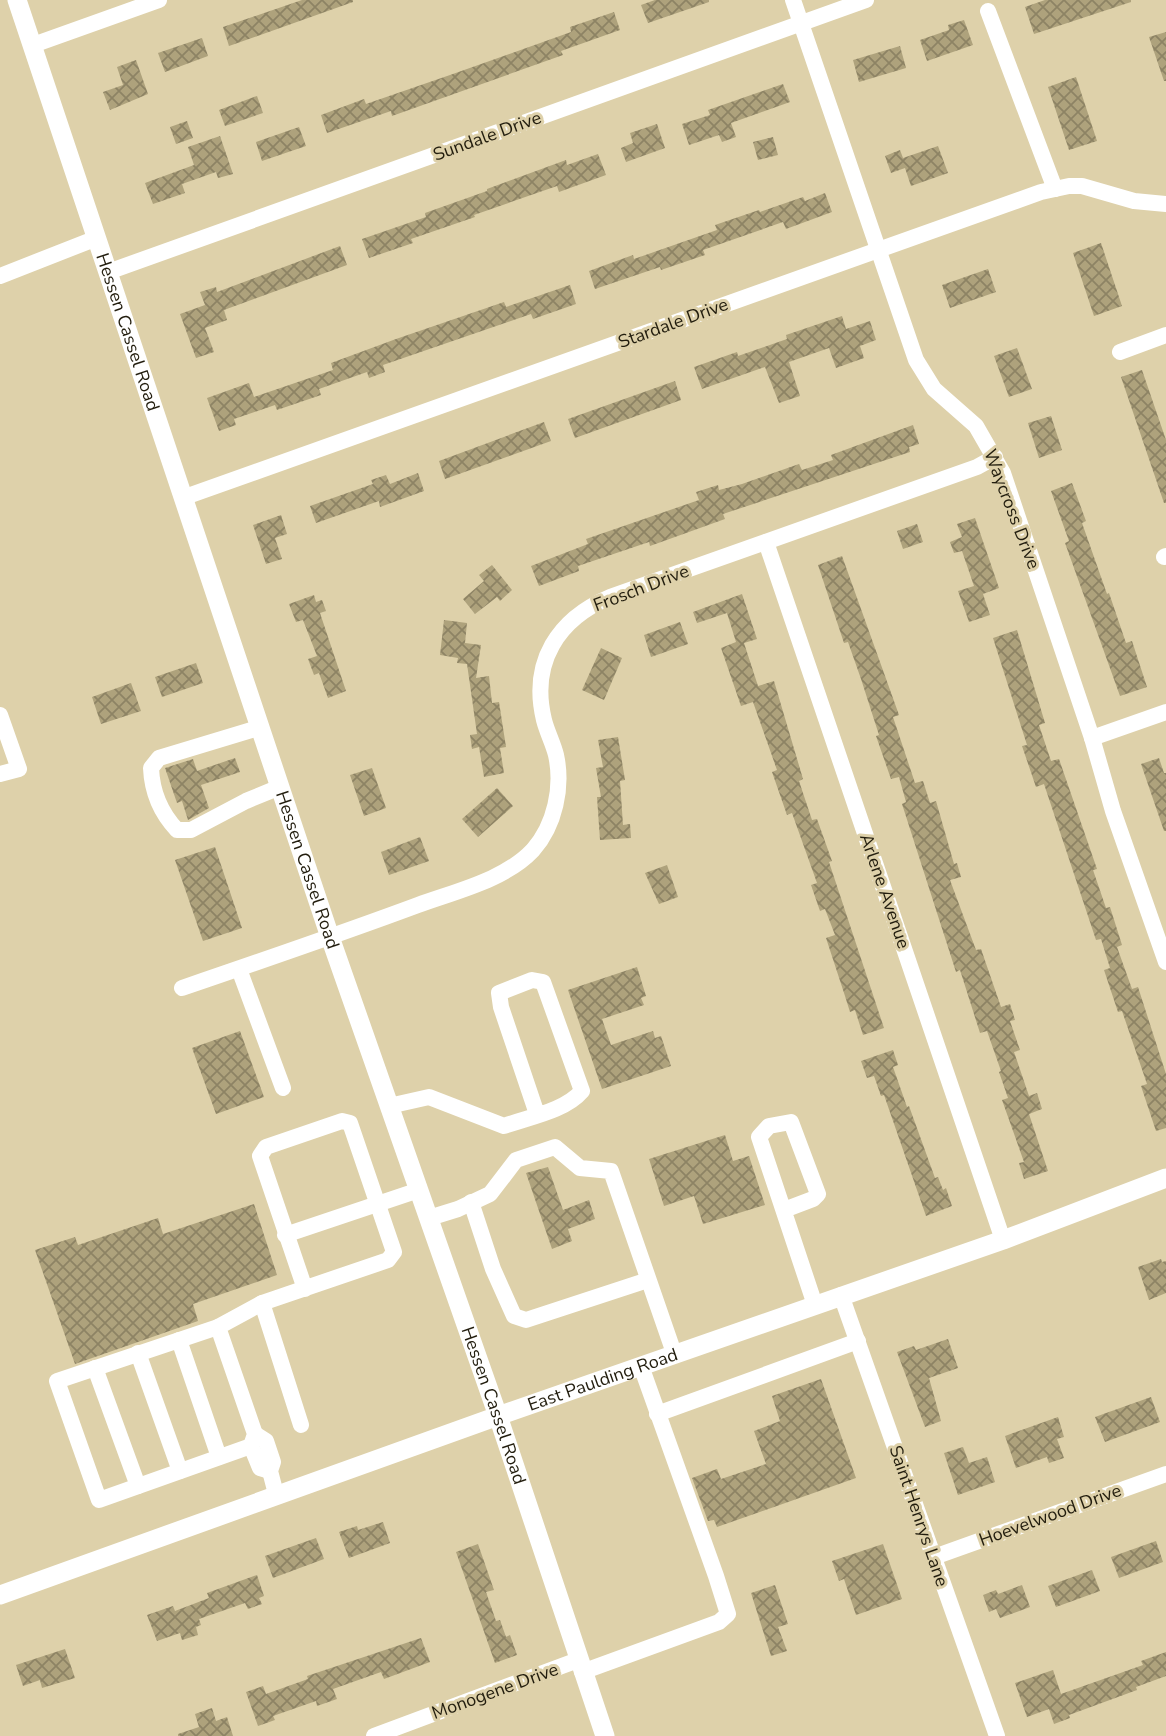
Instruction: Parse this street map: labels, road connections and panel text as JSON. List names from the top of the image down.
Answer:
{
  "streets": {
    "main road": ["Hessen Cassel Road", "East Paulding Road"],
    "street": [
      "Sundale Drive",
      "Stardale Drive",
      "Waycross Drive",
      "Frosch Drive",
      "Arlene Avenue",
      "Hoevelwood Drive",
      "Saint Henrys Lane",
      "Monogene Drive"
    ]
  },
  "crossings": [
    ["Sundale Drive", "Hessen Cassel Road"],
    ["Sundale Drive", "Waycross Drive"],
    ["Stardale Drive", "Hessen Cassel Road"],
    ["Stardale Drive", "Waycross Drive"],
    ["Hessen Cassel Road", "Frosch Drive"],
    ["Hessen Cassel Road", "East Paulding Road"],
    ["Hessen Cassel Road", "Monogene Drive"],
    ["Waycross Drive", "Frosch Drive"],
    ["Frosch Drive", "Arlene Avenue"],
    ["Arlene Avenue", "East Paulding Road"],
    ["East Paulding Road", "Saint Henrys Lane"],
    ["Hoevelwood Drive", "Saint Henrys Lane"]
  ]
}
